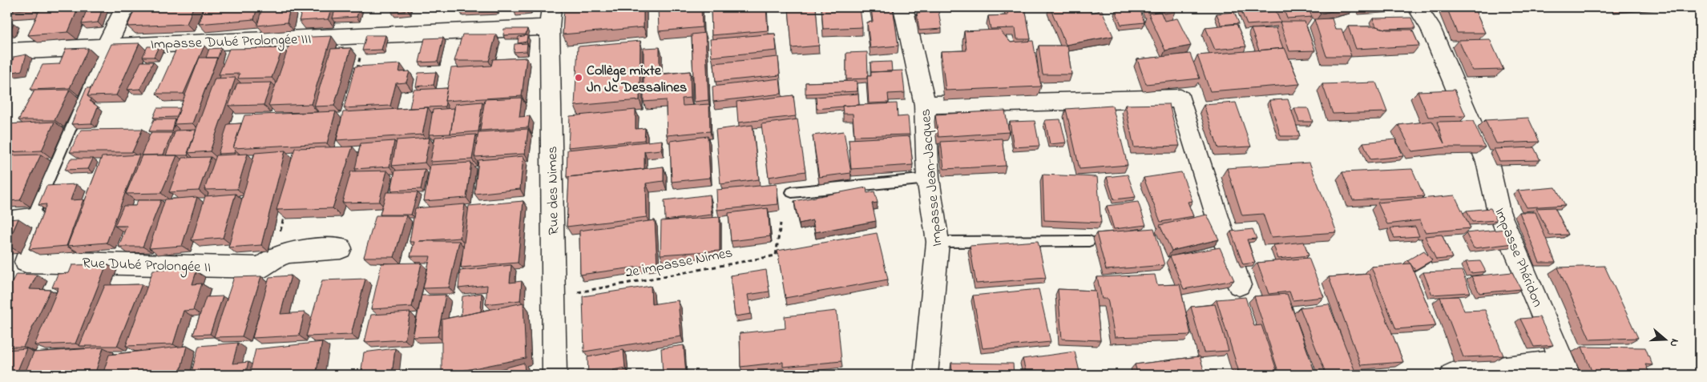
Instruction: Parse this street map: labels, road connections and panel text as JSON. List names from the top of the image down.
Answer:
{
  "streets": {
    "street": [
      "Impasse Dubé Prolongée III",
      "Impasse Jean-Jacques",
      "Rue des Nimes",
      "Impasse Phéridon",
      "Rue Dubé Prolongée II"
    ],
    "path": ["2e impasse Nimes"]
  },
  "crossings": [
    ["Impasse Dubé Prolongée III", "Rue des Nimes"],
    ["Rue des Nimes", "2e impasse Nimes"]
  ],
  "places": ["Collège mixte Jn Jc Dessalines"],
  "north": "right"
}
